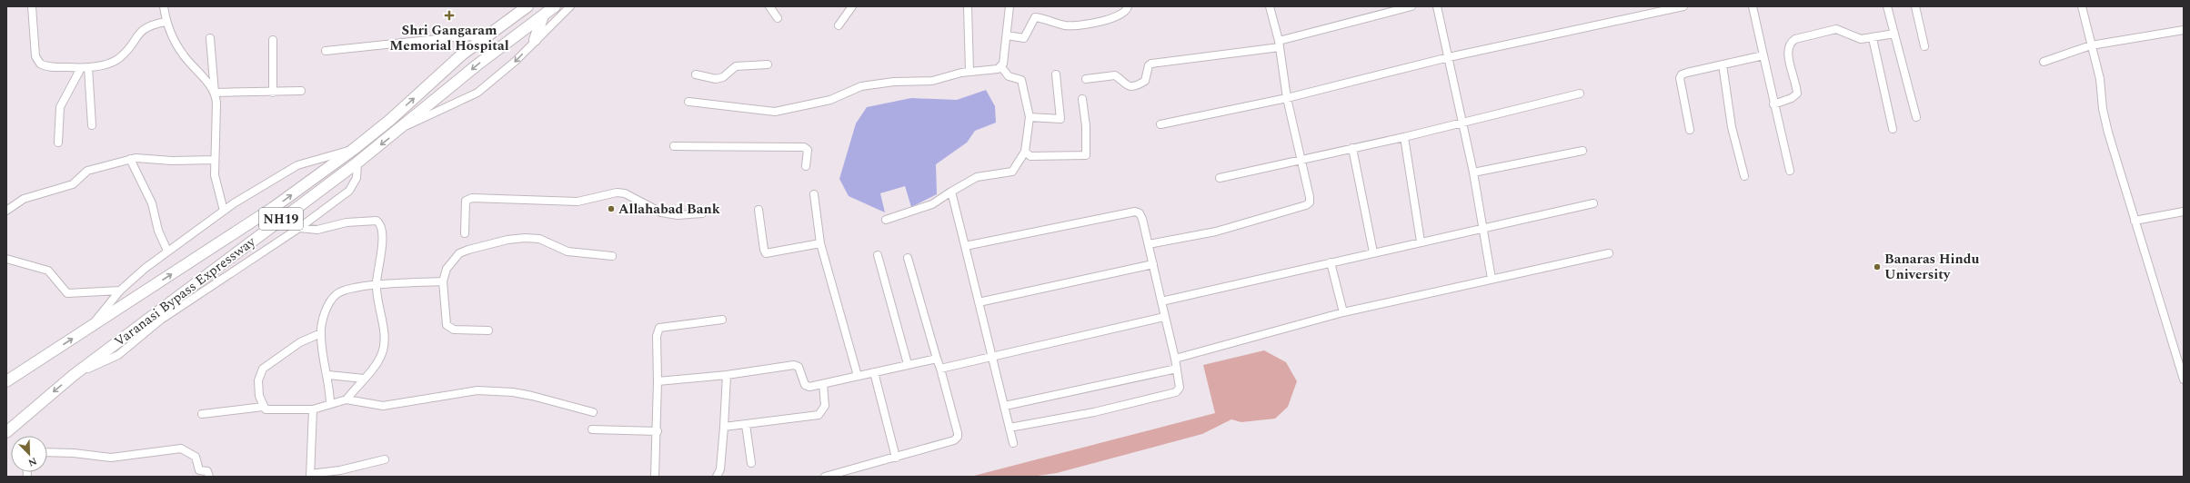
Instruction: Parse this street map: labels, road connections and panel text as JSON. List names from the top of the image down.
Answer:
{
  "streets": {
    "highway": ["NH19", "Varanasi Bypass Expressway"]
  },
  "places": {
    "health": ["Shri Gangaram Memorial Hospital"],
    "other": ["Allahabad Bank", "Banaras Hindu University"]
  },
  "north": "bottom right"
}
